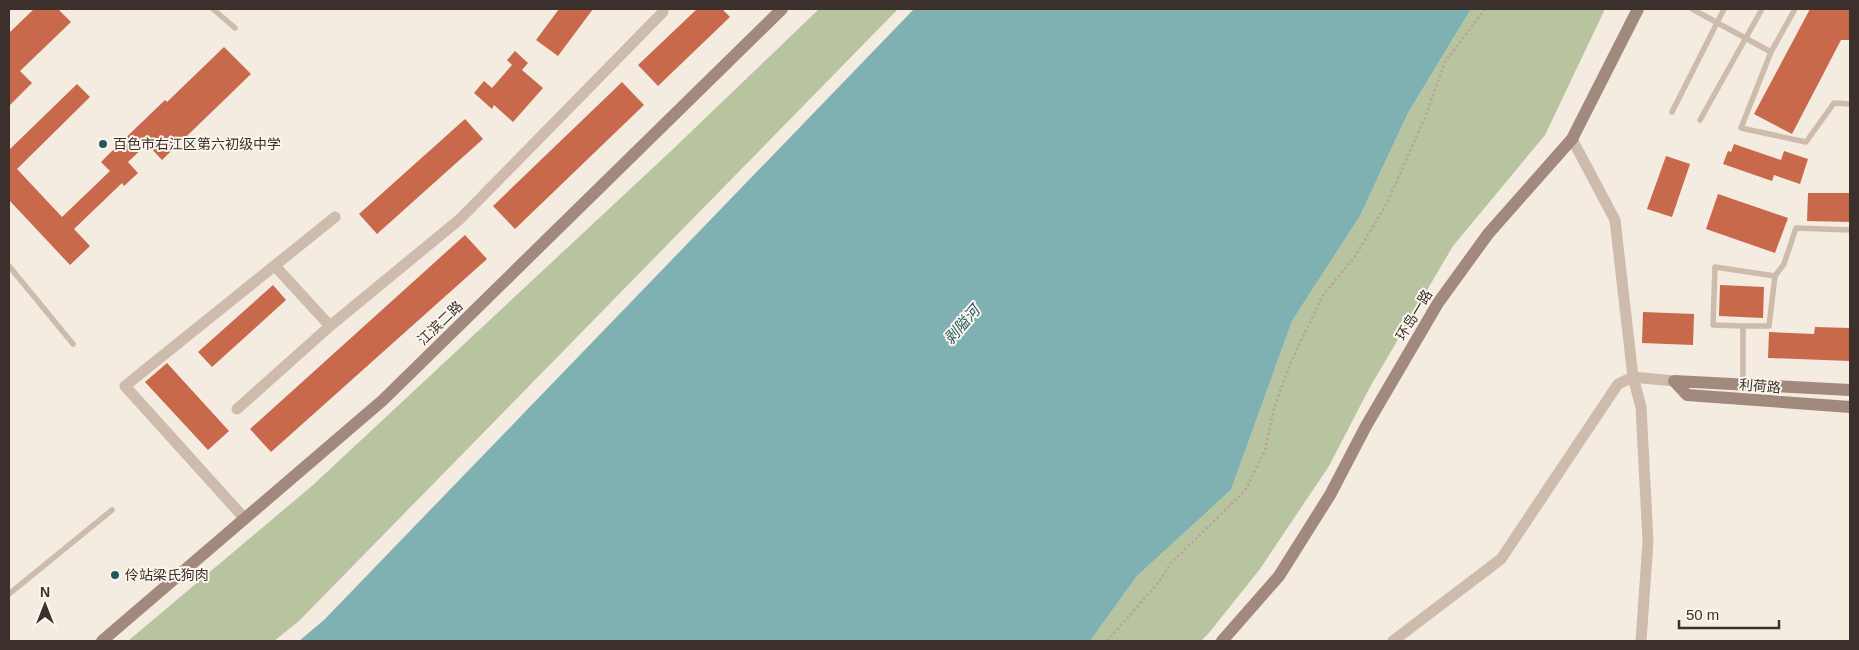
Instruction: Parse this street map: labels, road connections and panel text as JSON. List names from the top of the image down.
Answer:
{
  "streets": {
    "main road": ["环岛一路", "江滨二路", "利荷路"]
  },
  "water": ["剥隘河"],
  "places": ["百色市右江区第六初级中学", "伶站梁氏狗肉"],
  "scale_bar": "50 m",
  "north": "top"
}
